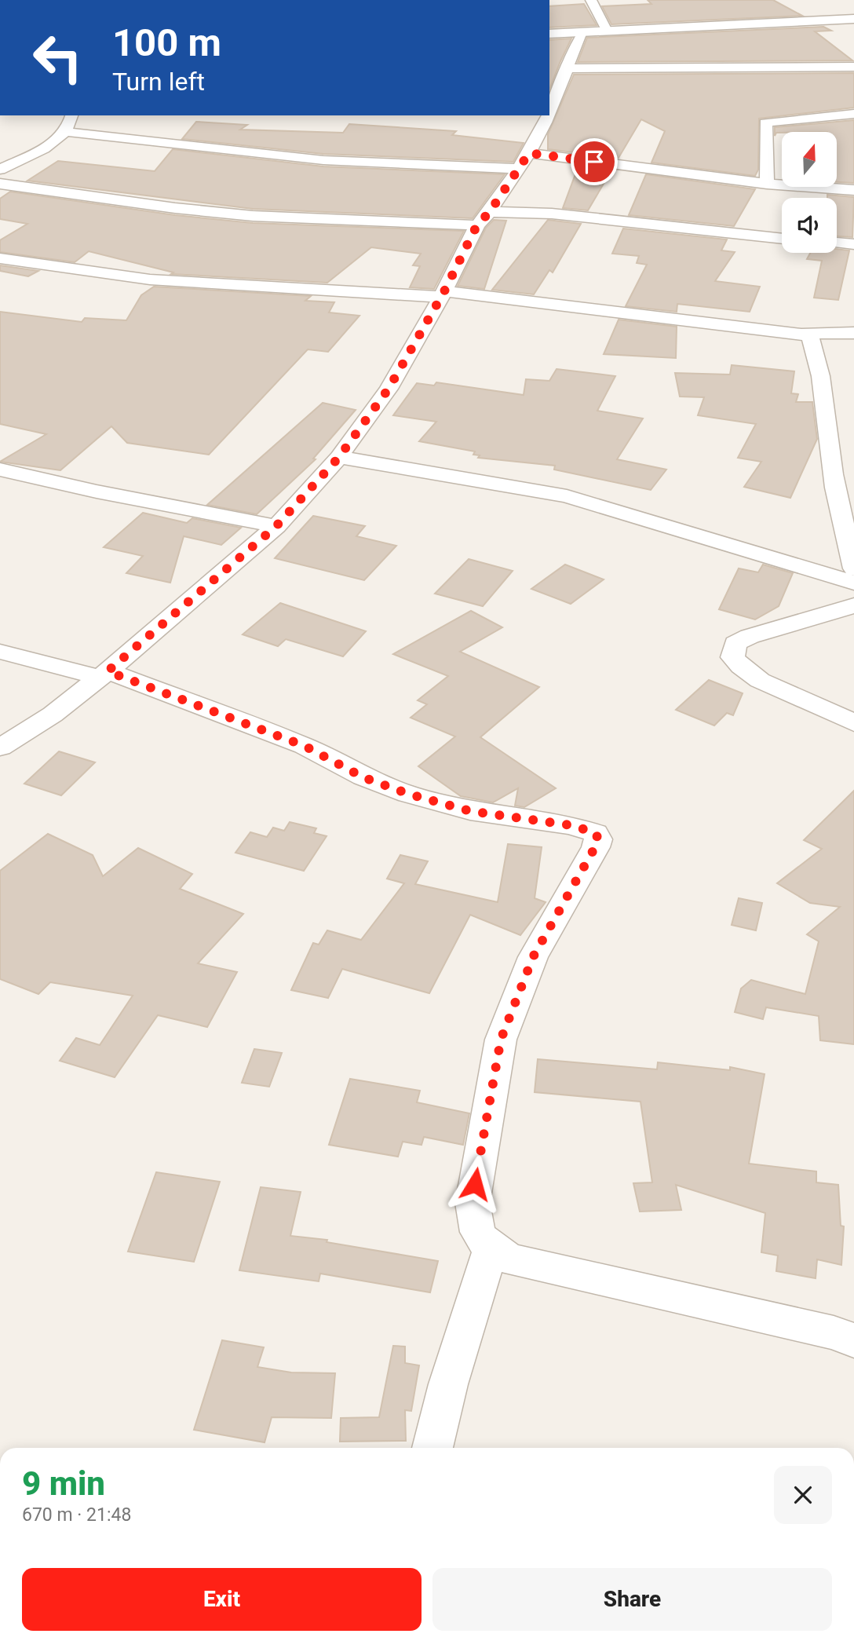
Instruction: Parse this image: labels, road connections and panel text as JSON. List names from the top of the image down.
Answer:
{
  "north": "top",
  "page": {
    "turn": ["100 m", "Turn left"],
    "heading": ["9 min", "670 m · 21:48"],
    "buttons": ["Exit", "Share"]
  }
}
